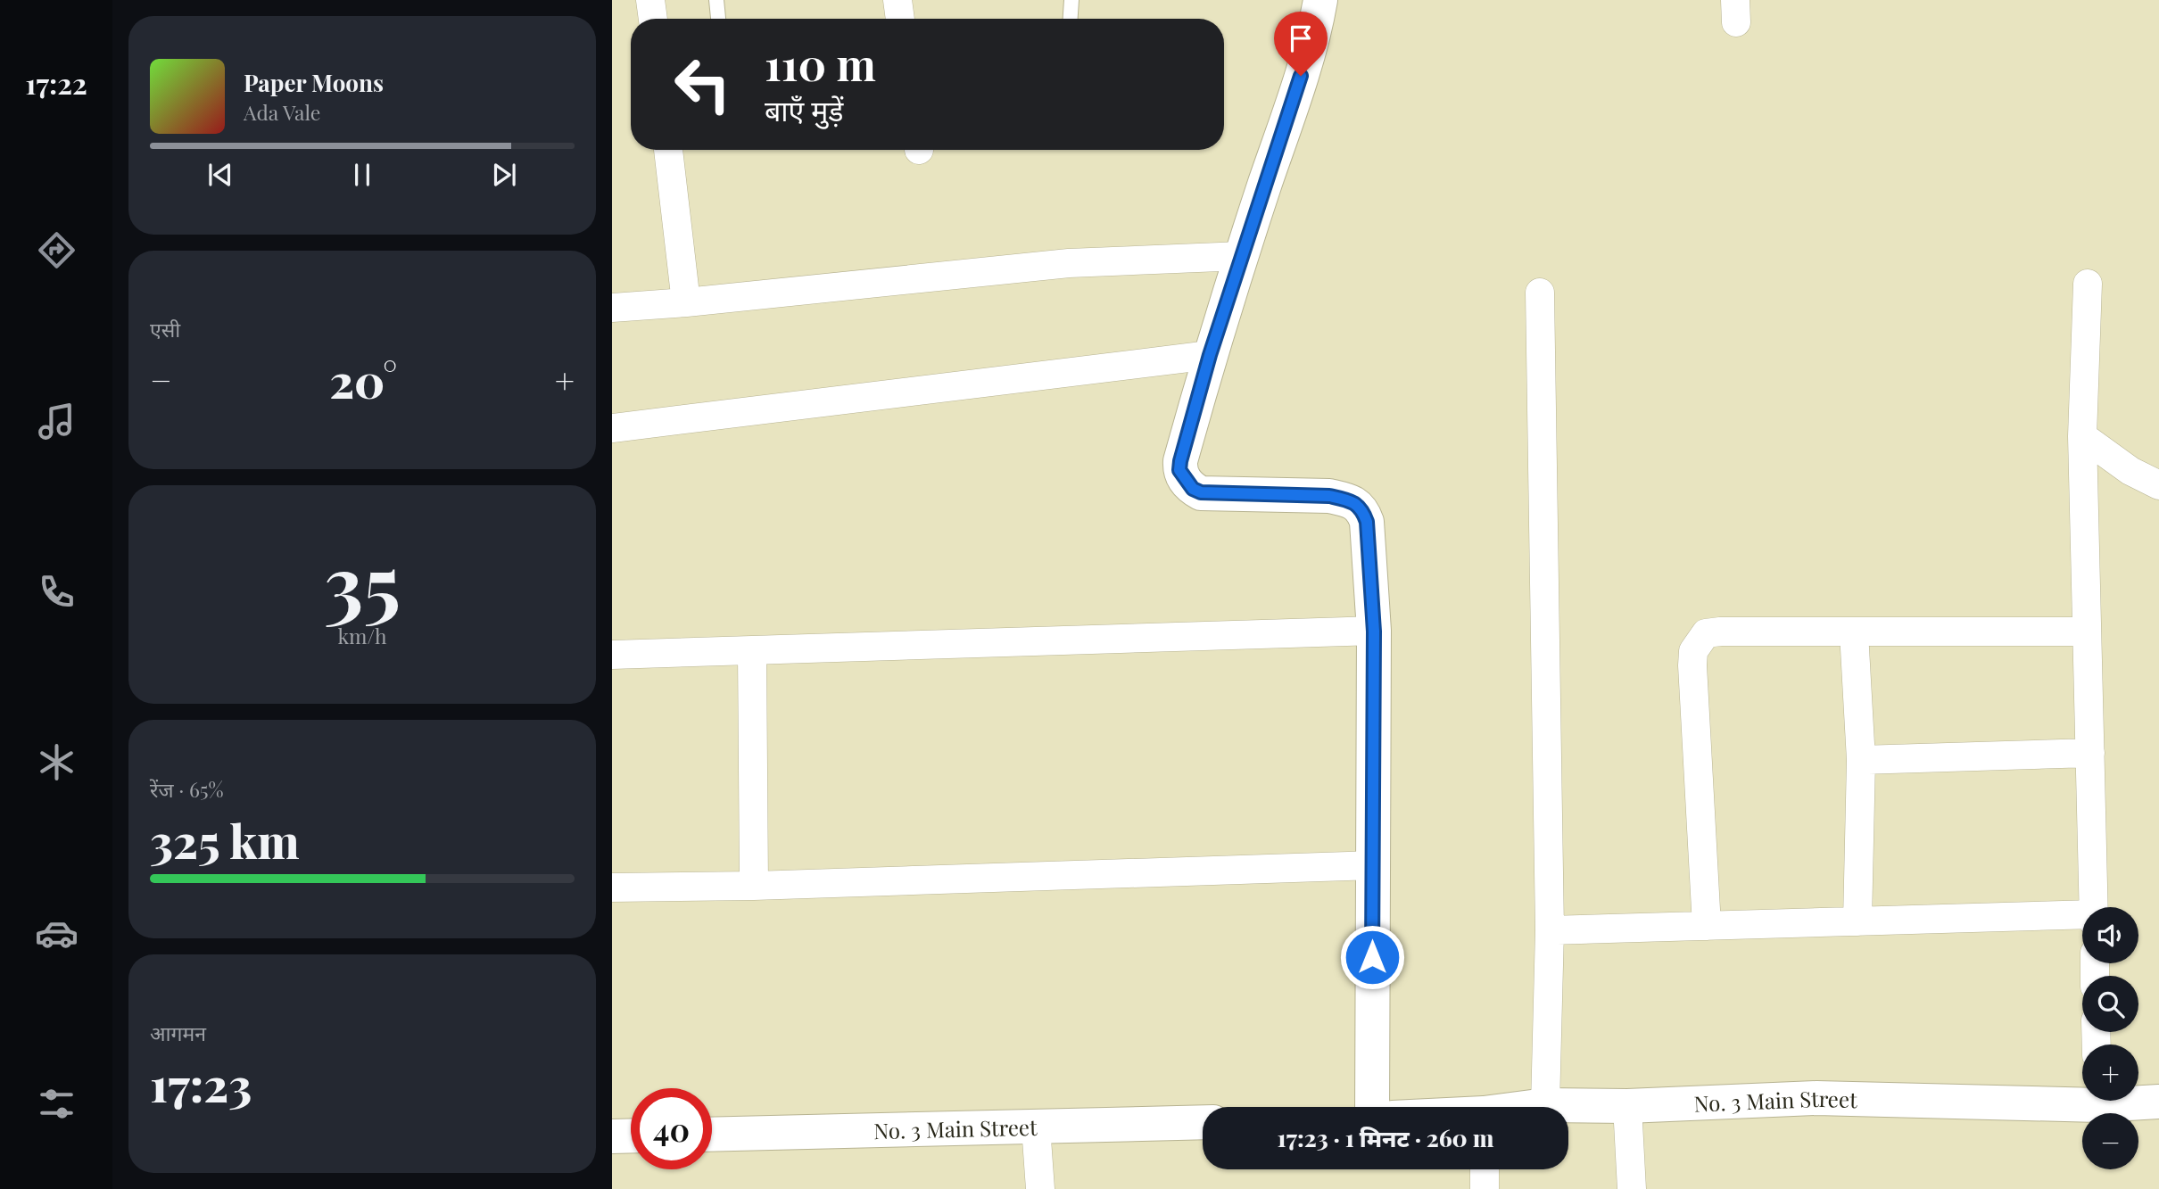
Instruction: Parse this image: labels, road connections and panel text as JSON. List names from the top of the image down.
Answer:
{
  "streets": {
    "street": ["No. 3 Main Street"]
  },
  "page": {
    "tabs": "17:22",
    "turn": ["110 m", "बाएँ मुड़ें"],
    "song": ["Paper Moons", "Ada Vale"],
    "tile": [
      "एसी",
      ["35", "km/h"],
      ["रेंज · 65%", "325 km"],
      ["आगमन", "17:23"]
    ],
    "heat": ["−", "20°", "+"],
    "map_buttons": ["+", "−"],
    "limit": "40",
    "trip": "17:23 · 1 मिनट · 260 m"
  }
}
